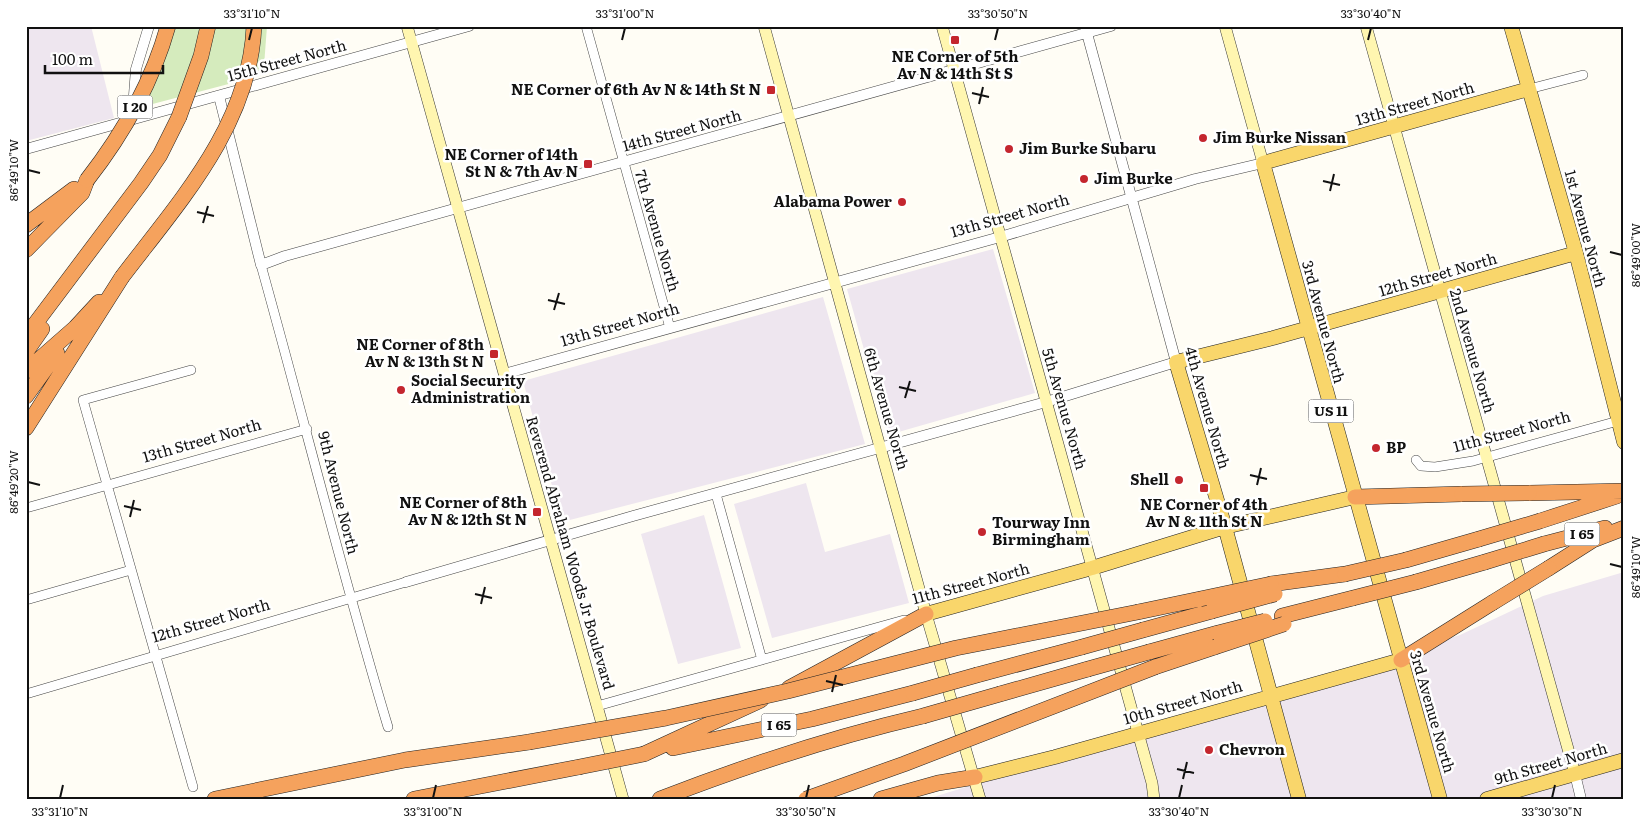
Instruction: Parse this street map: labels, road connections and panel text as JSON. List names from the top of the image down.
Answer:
{
  "streets": {
    "highway": ["I 20", "I 65"],
    "main road": [
      "13th Street North",
      "1st Avenue North",
      "12th Street North",
      "3rd Avenue North",
      "2nd Avenue North",
      "4th Avenue North",
      "6th Avenue North",
      "5th Avenue North",
      "US 11",
      "11th Street North",
      "Reverend Abraham Woods Jr Boulevard",
      "10th Street North",
      "9th Street North"
    ],
    "street": [
      "15th Street North",
      "14th Street North",
      "7th Avenue North",
      "9th Avenue North"
    ]
  },
  "crossings": [
    ["15th Street North", "Reverend Abraham Woods Jr Boulevard"],
    ["13th Street North", "1st Avenue North"],
    ["13th Street North", "7th Avenue North"],
    ["13th Street North", "3rd Avenue North"],
    ["13th Street North", "2nd Avenue North"],
    ["13th Street North", "4th Avenue North"],
    ["13th Street North", "6th Avenue North"],
    ["13th Street North", "5th Avenue North"],
    ["13th Street North", "9th Avenue North"],
    ["13th Street North", "Reverend Abraham Woods Jr Boulevard"],
    ["14th Street North", "7th Avenue North"],
    ["14th Street North", "4th Avenue North"],
    ["14th Street North", "6th Avenue North"],
    ["14th Street North", "5th Avenue North"],
    ["14th Street North", "9th Avenue North"],
    ["14th Street North", "Reverend Abraham Woods Jr Boulevard"],
    ["1st Avenue North", "12th Street North"],
    ["1st Avenue North", "11th Street North"],
    ["12th Street North", "3rd Avenue North"],
    ["12th Street North", "2nd Avenue North"],
    ["12th Street North", "4th Avenue North"],
    ["12th Street North", "9th Avenue North"],
    ["3rd Avenue North", "11th Street North"],
    ["3rd Avenue North", "10th Street North"],
    ["2nd Avenue North", "11th Street North"],
    ["2nd Avenue North", "9th Street North"],
    ["4th Avenue North", "11th Street North"],
    ["4th Avenue North", "10th Street North"],
    ["6th Avenue North", "11th Street North"],
    ["6th Avenue North", "10th Street North"],
    ["5th Avenue North", "11th Street North"],
    ["5th Avenue North", "10th Street North"],
    ["11th Street North", "Reverend Abraham Woods Jr Boulevard"]
  ],
  "places": {
    "transit": [
      "NE Corner of 5th Av N & 14th St S",
      "NE Corner of 6th Av N & 14th St N",
      "NE Corner of 14th St N & 7th Av N",
      "NE Corner of 8th Av N & 13th St N",
      "NE Corner of 4th Av N & 11th St N",
      "NE Corner of 8th Av N & 12th St N"
    ],
    "other": [
      "Jim Burke Nissan",
      "Jim Burke Subaru",
      "Jim Burke",
      "Alabama Power",
      "Social Security Administration",
      "BP",
      "Shell",
      "Tourway Inn Birmingham",
      "Chevron"
    ]
  },
  "scale_bar": "100 m",
  "coordinates": [
    "33°31'10\"N",
    "33°31'00\"N",
    "33°30'50\"N",
    "33°30'40\"N",
    "86°49'10\"W",
    "86°49'00\"W",
    "86°49'20\"W",
    "33°30'30\"N"
  ]
}
